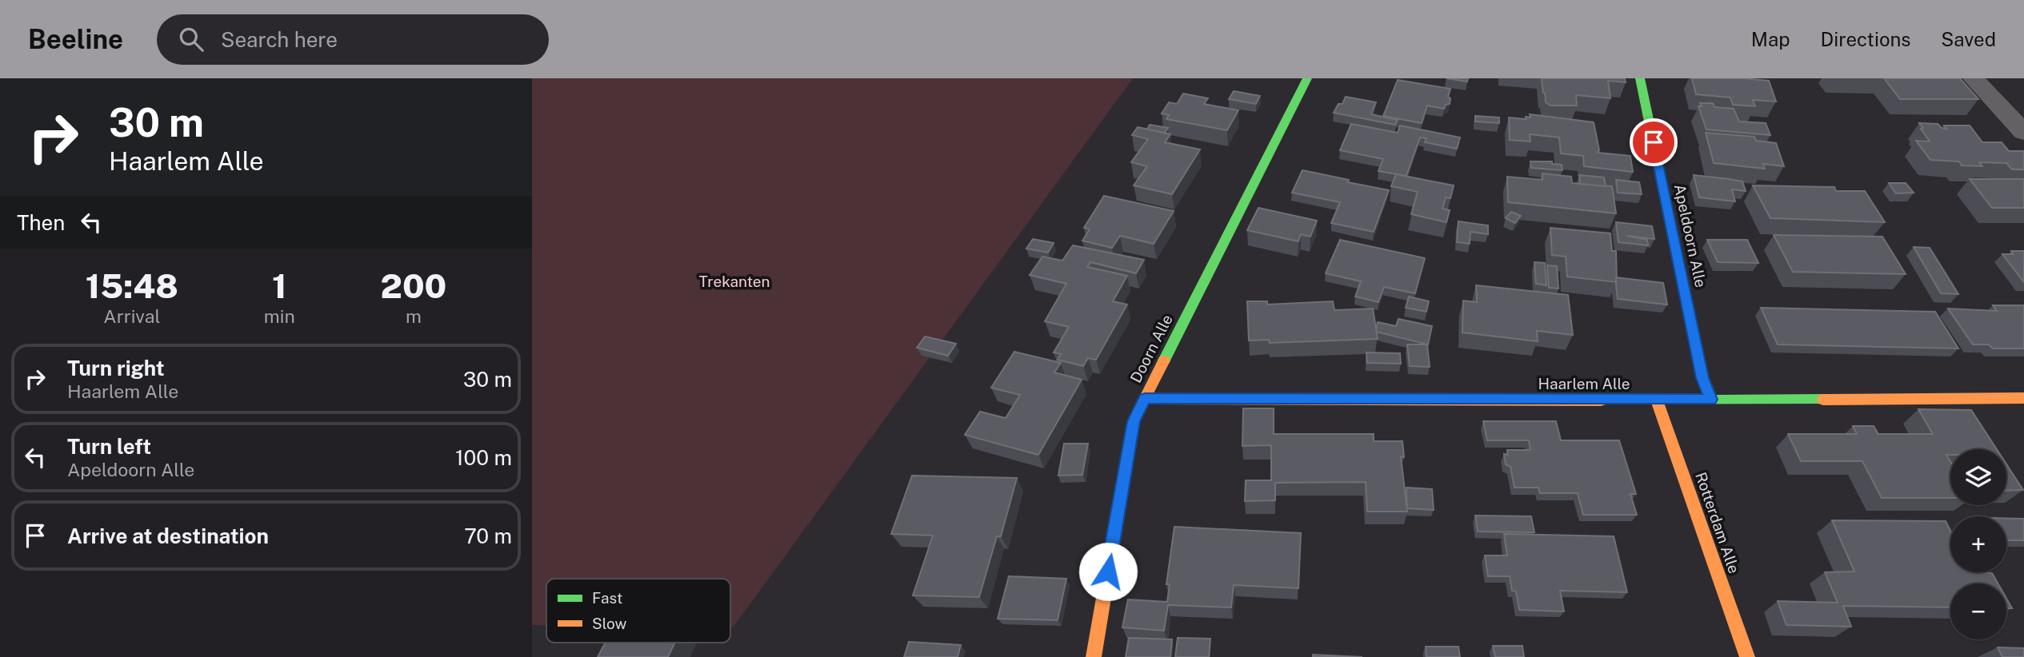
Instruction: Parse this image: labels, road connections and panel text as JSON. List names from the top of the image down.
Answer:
{
  "streets": {
    "street": [
      "Apeldoorn Alle",
      "Doorn Alle",
      "Haarlem Alle",
      "Rotterdam Alle"
    ]
  },
  "crossings": [
    ["Apeldoorn Alle", "Haarlem Alle"],
    ["Doorn Alle", "Haarlem Alle"],
    ["Haarlem Alle", "Rotterdam Alle"]
  ],
  "parks": ["Trekanten"],
  "legend": ["Fast", "Slow"],
  "page": {
    "header": "Beeline",
    "search": "Search here",
    "nav": ["Map", "Directions", "Saved"],
    "turn": ["30 m", "Haarlem Alle"],
    "then": "Then",
    "eta": [
      "15:48",
      "Arrival",
      "1",
      "min",
      "200",
      "m"
    ],
    "list": [
      {
        "name": "Turn right",
        "note": "Haarlem Alle",
        "value": "30 m"
      },
      {
        "name": "Turn left",
        "note": "Apeldoorn Alle",
        "value": "100 m"
      },
      {
        "name": "Arrive at destination",
        "value": "70 m"
      }
    ],
    "map_buttons": ["+", "−"]
  }
}
